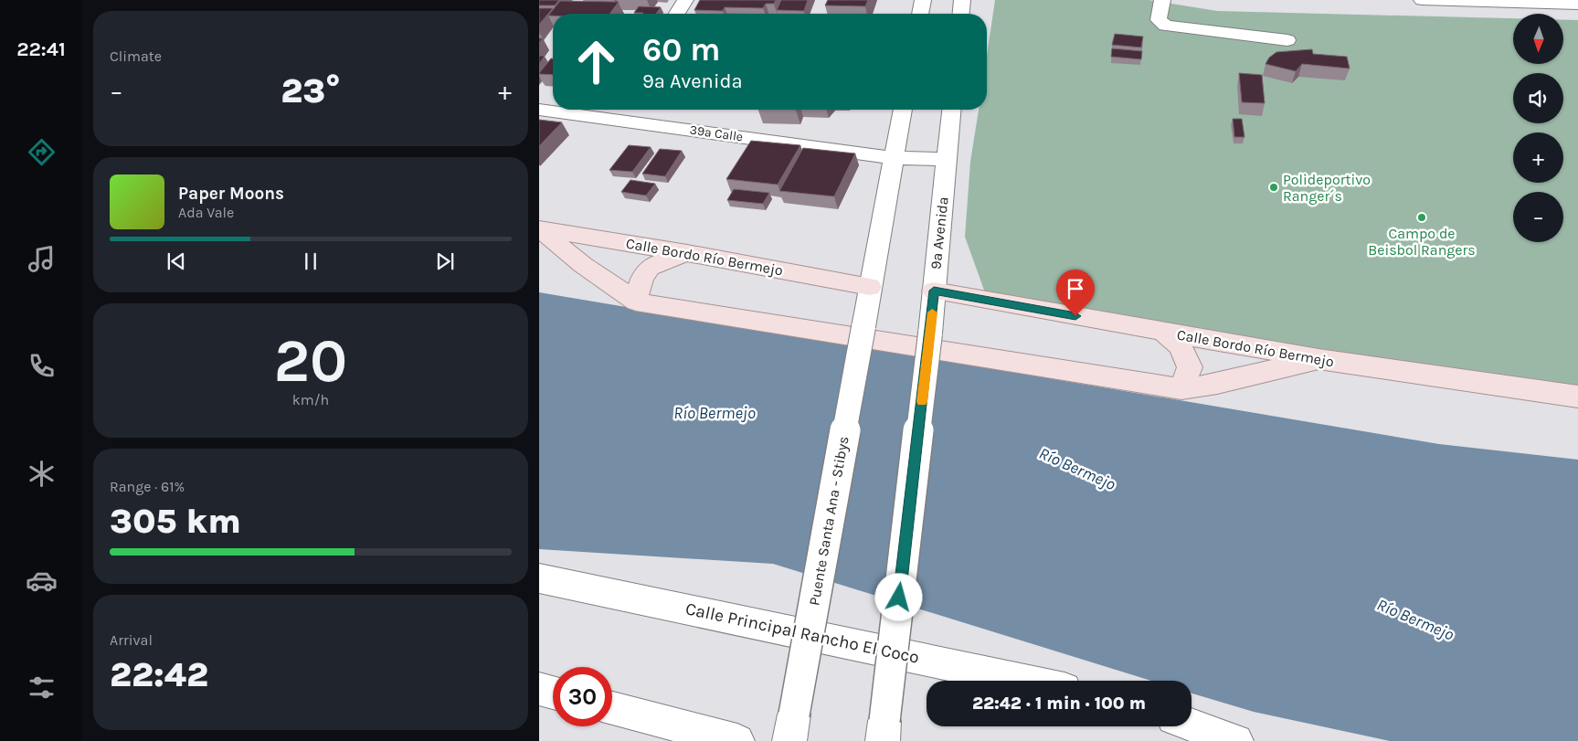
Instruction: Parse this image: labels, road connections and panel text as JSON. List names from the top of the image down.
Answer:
{
  "streets": {
    "main road": ["Calle Bordo Río Bermejo"],
    "street": [
      "39a Calle",
      "9a Avenida",
      "Puente Santa Ana - Stibys",
      "Calle Principal Rancho El Coco"
    ]
  },
  "crossings": [
    ["9a Avenida", "Calle Bordo Río Bermejo"],
    ["Calle Bordo Río Bermejo", "Puente Santa Ana - Stibys"]
  ],
  "water": ["Río Bermejo"],
  "places": ["Polideportivo Ranger´s", "Campo de Beisbol Rangers"],
  "north": "bottom",
  "page": {
    "tabs": "22:41",
    "tile": [
      "Climate",
      ["20", "km/h"],
      ["Range · 61%", "305 km"],
      ["Arrival", "22:42"]
    ],
    "map_buttons": ["+", "−"],
    "turn": ["60 m", "9a Avenida"],
    "heat": ["−", "23°", "+"],
    "song": ["Paper Moons", "Ada Vale"],
    "limit": "30",
    "trip": "22:42 · 1 min · 100 m"
  }
}
